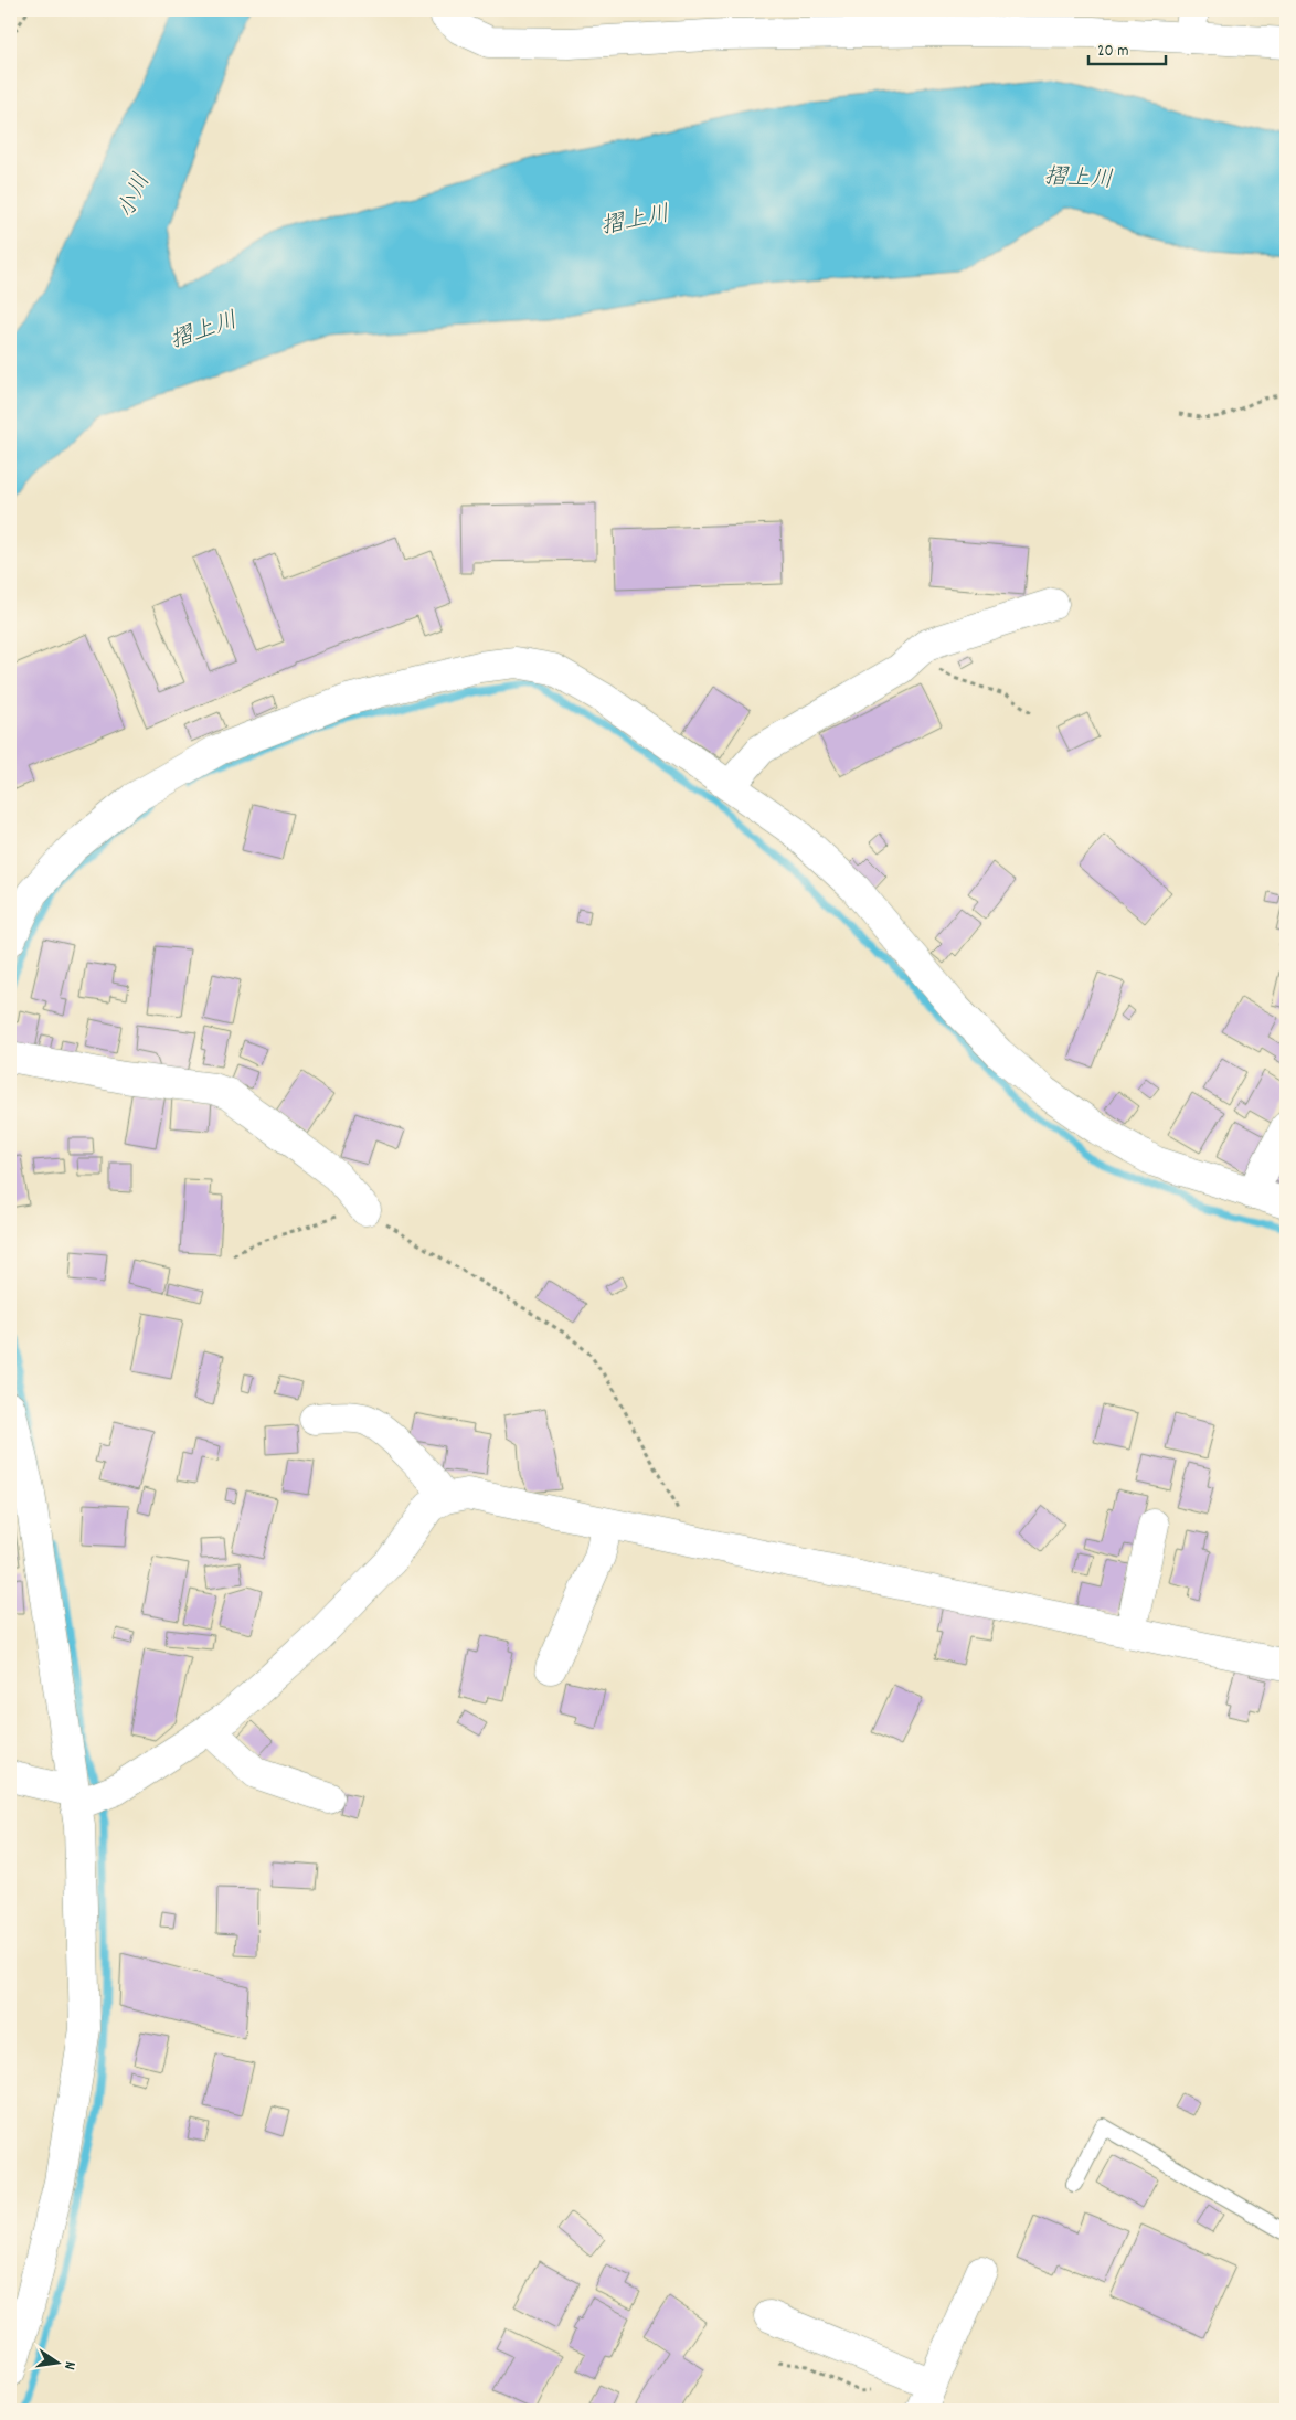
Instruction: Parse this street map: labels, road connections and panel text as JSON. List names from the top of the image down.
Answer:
{
  "water": ["摺上川", "小川"],
  "scale_bar": "20 m",
  "north": "right"
}
